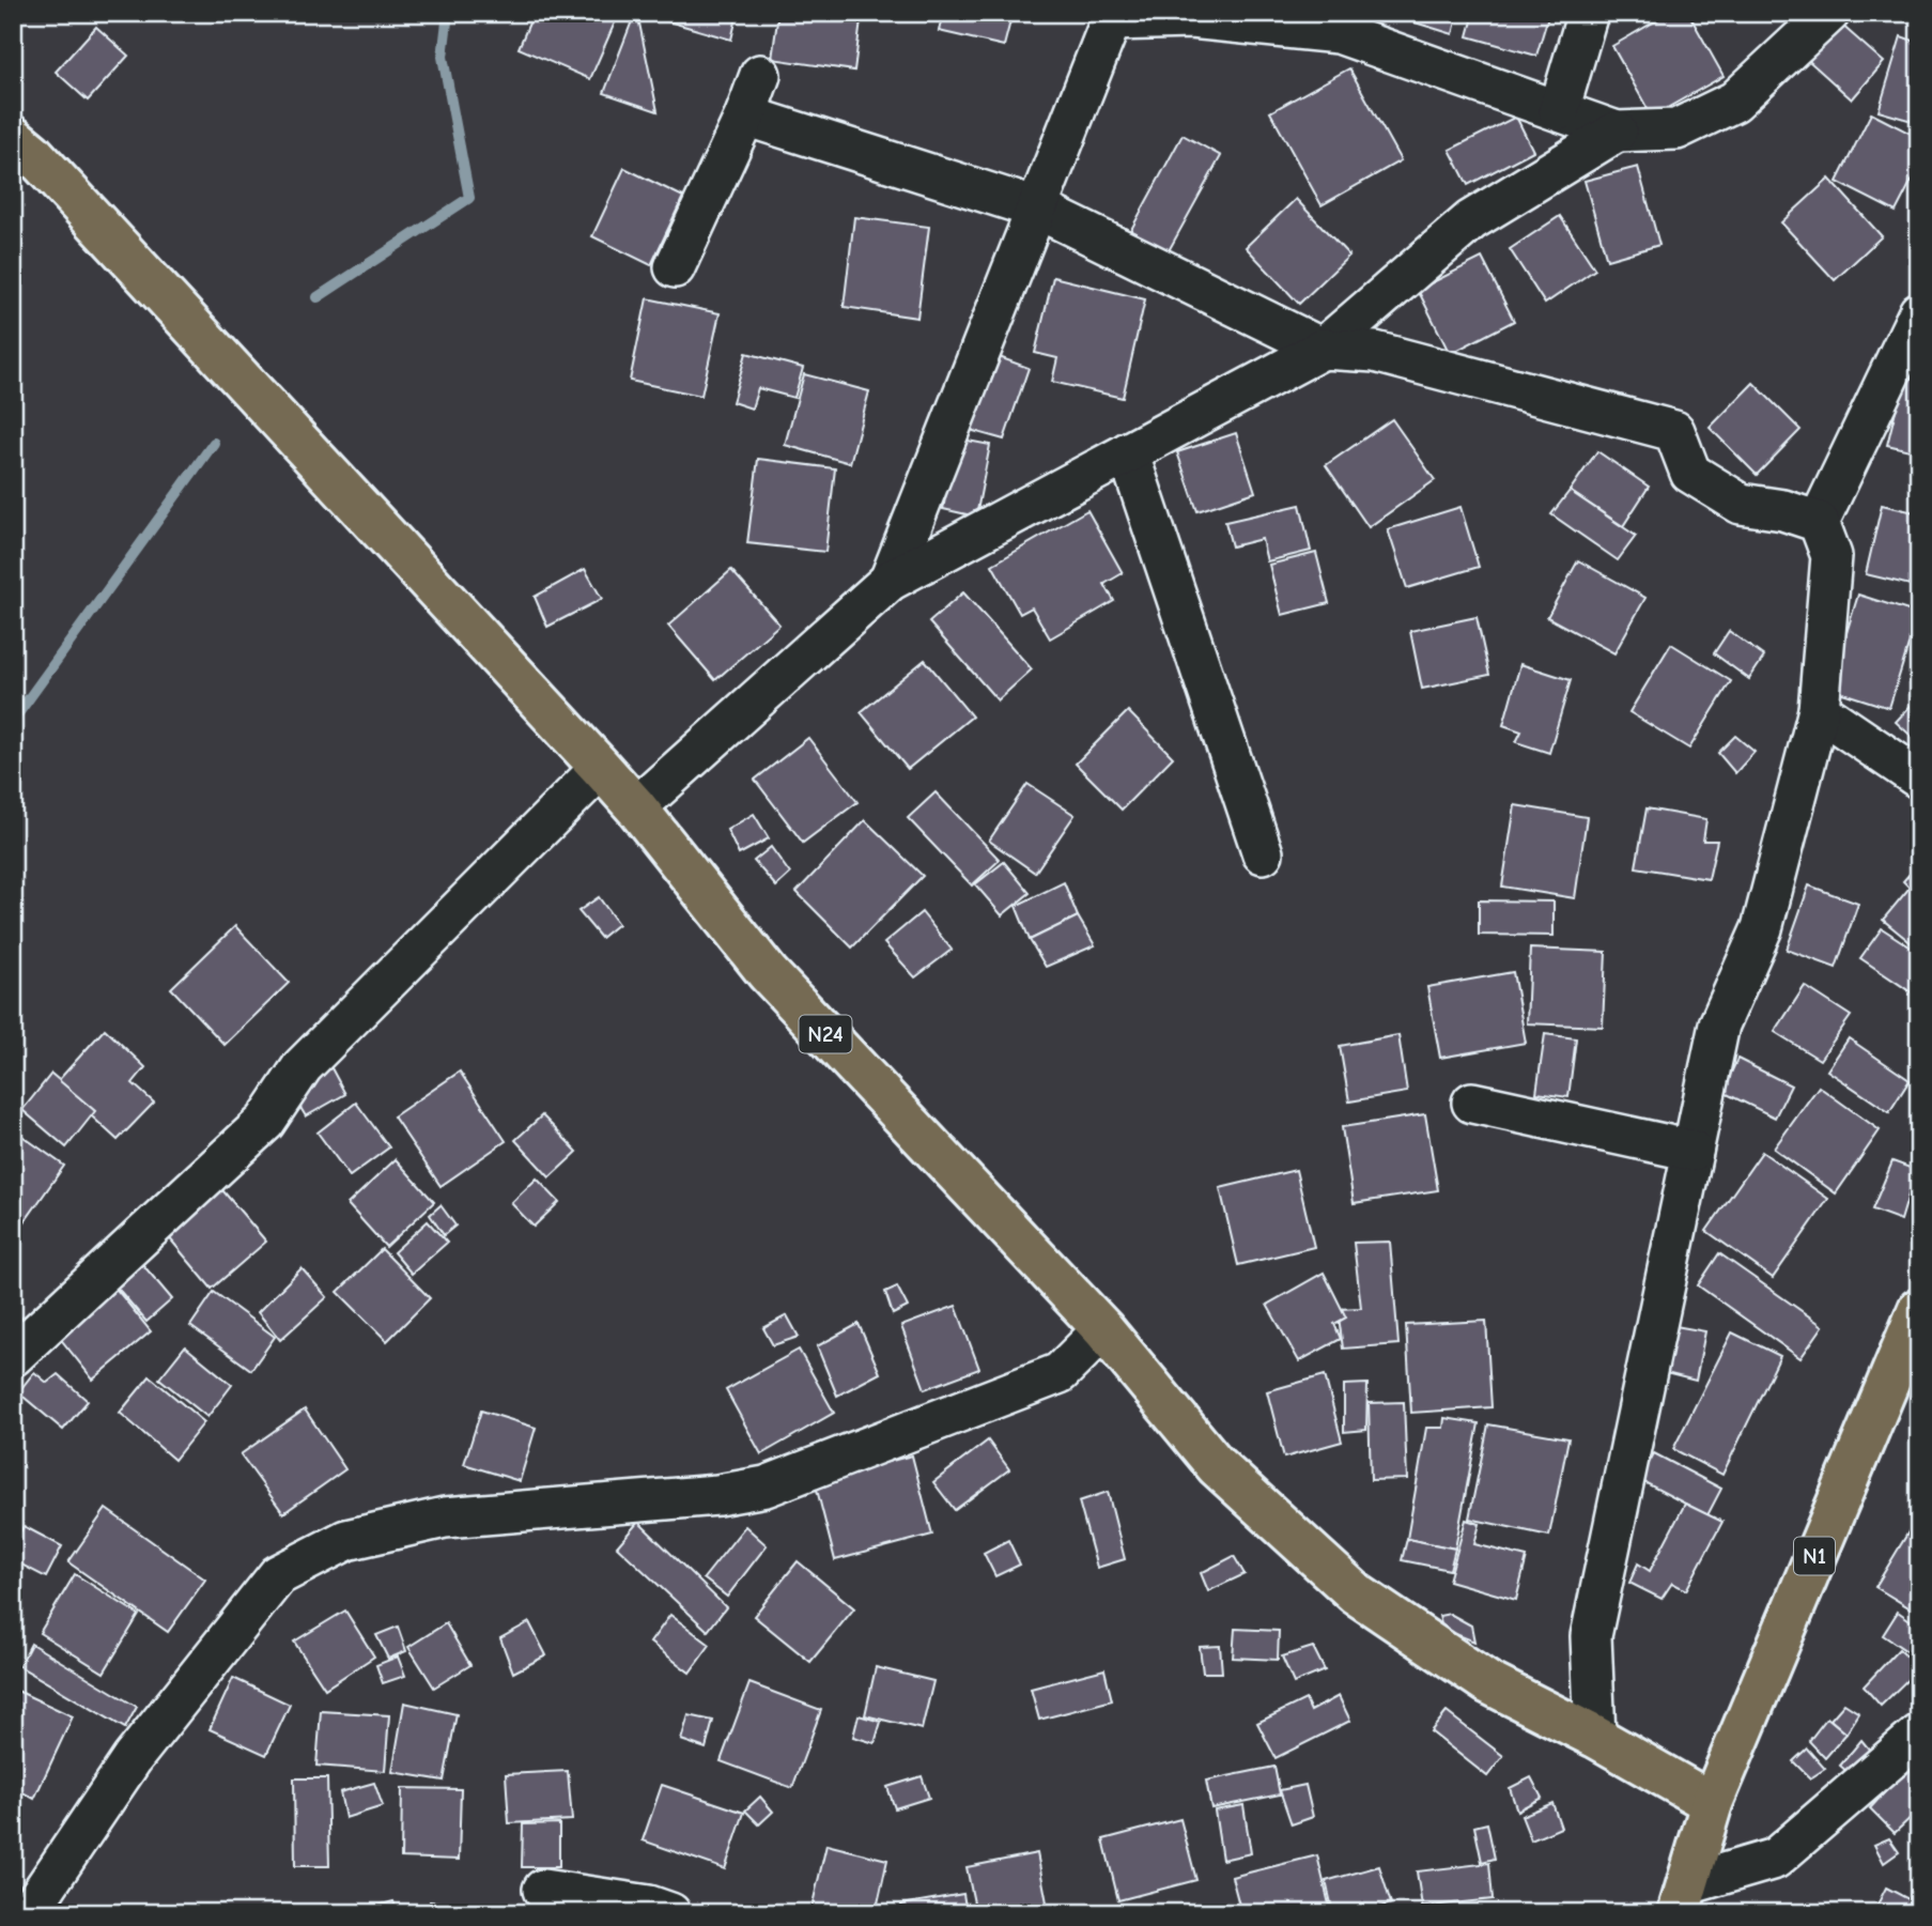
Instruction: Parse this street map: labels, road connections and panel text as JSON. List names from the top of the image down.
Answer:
{
  "streets": {
    "main road": ["N24", "N1"]
  },
  "crossings": [
    ["N24", "N1"]
  ]
}
